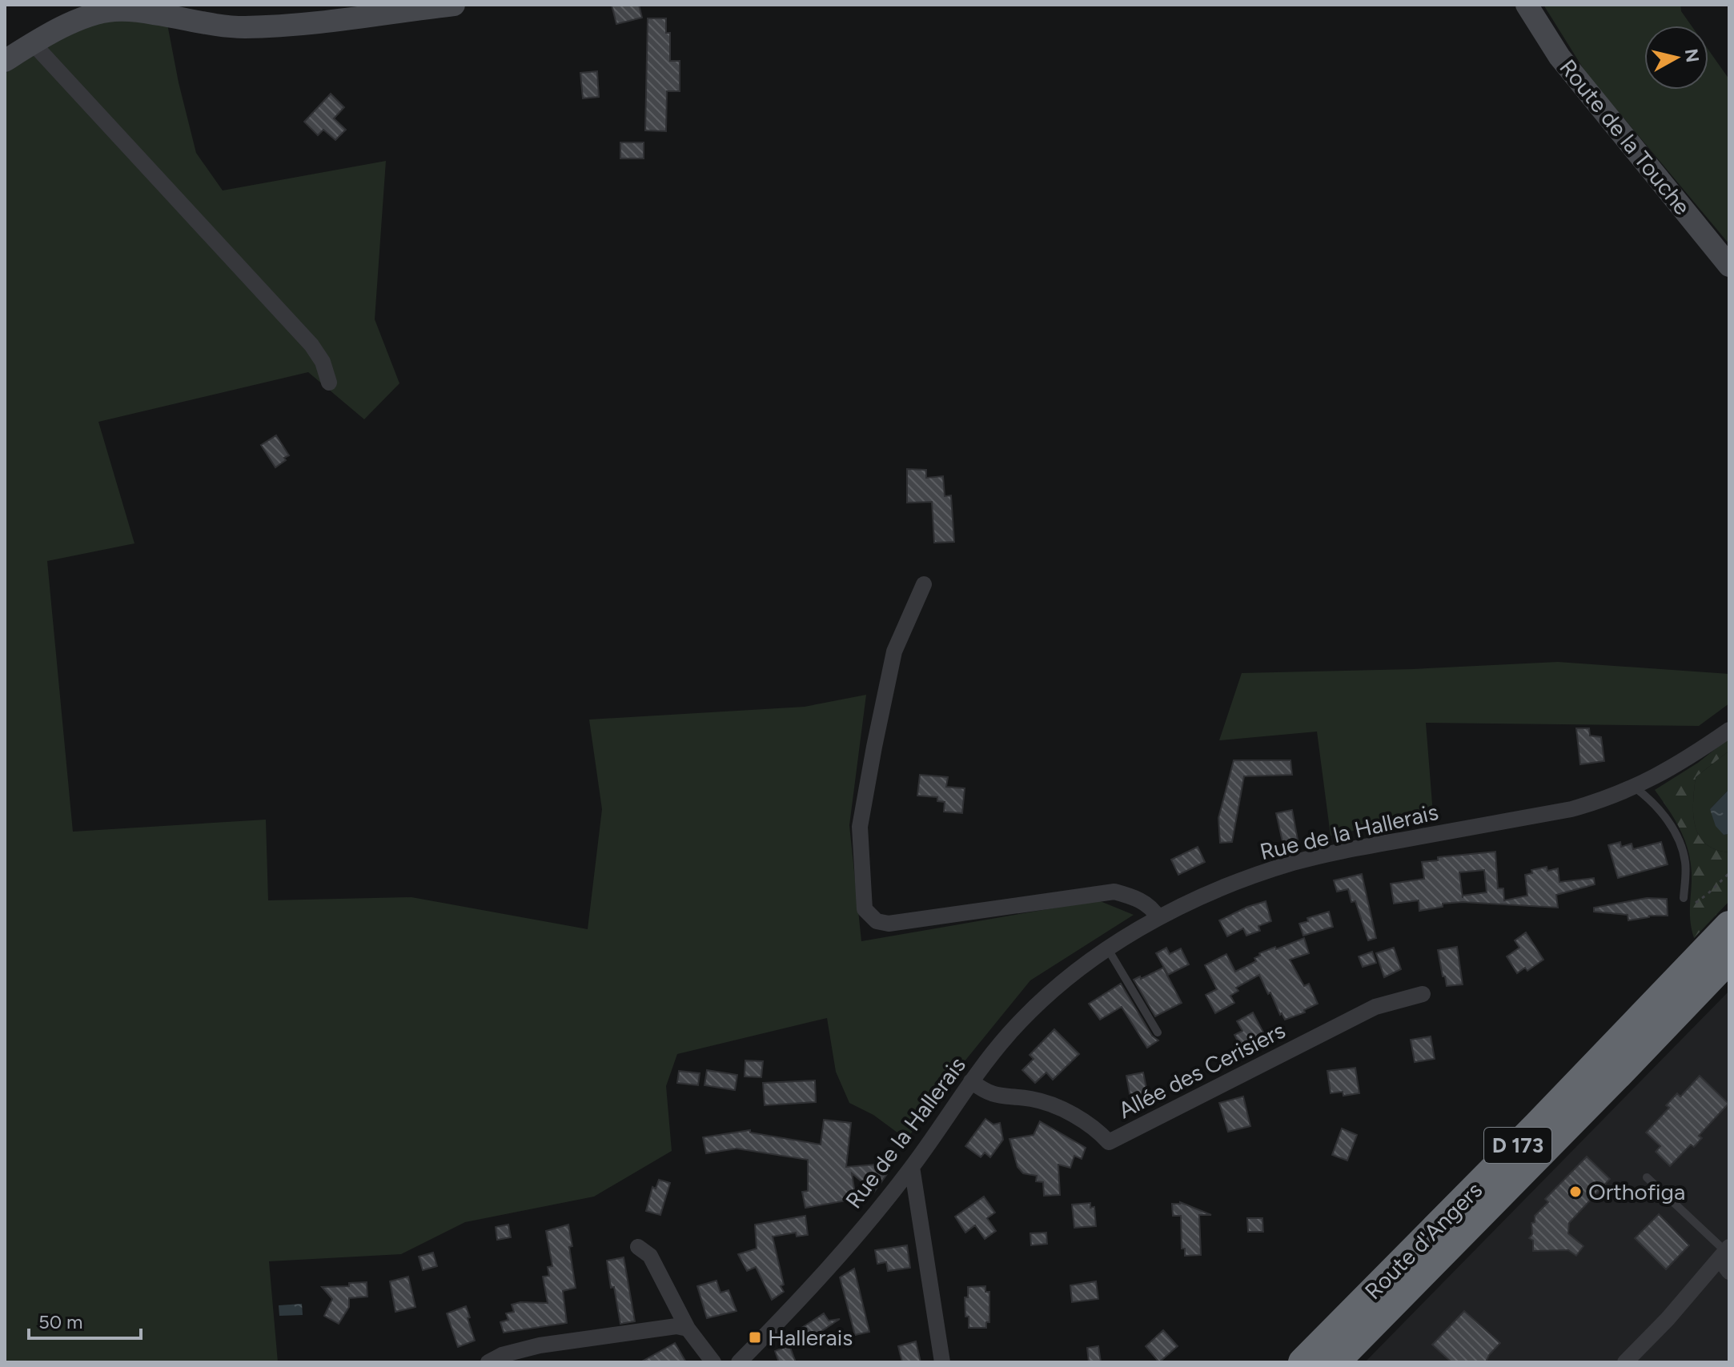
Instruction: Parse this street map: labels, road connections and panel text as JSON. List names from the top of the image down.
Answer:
{
  "streets": {
    "highway": ["D 173", "Route d'Angers"],
    "street": ["Route de la Touche", "Rue de la Hallerais", "Allée des Cerisiers"]
  },
  "crossings": [
    ["Rue de la Hallerais", "Allée des Cerisiers"]
  ],
  "places": {
    "other": ["Orthofiga"],
    "transit": ["Hallerais"]
  },
  "scale_bar": "50 m",
  "north": "right"
}
